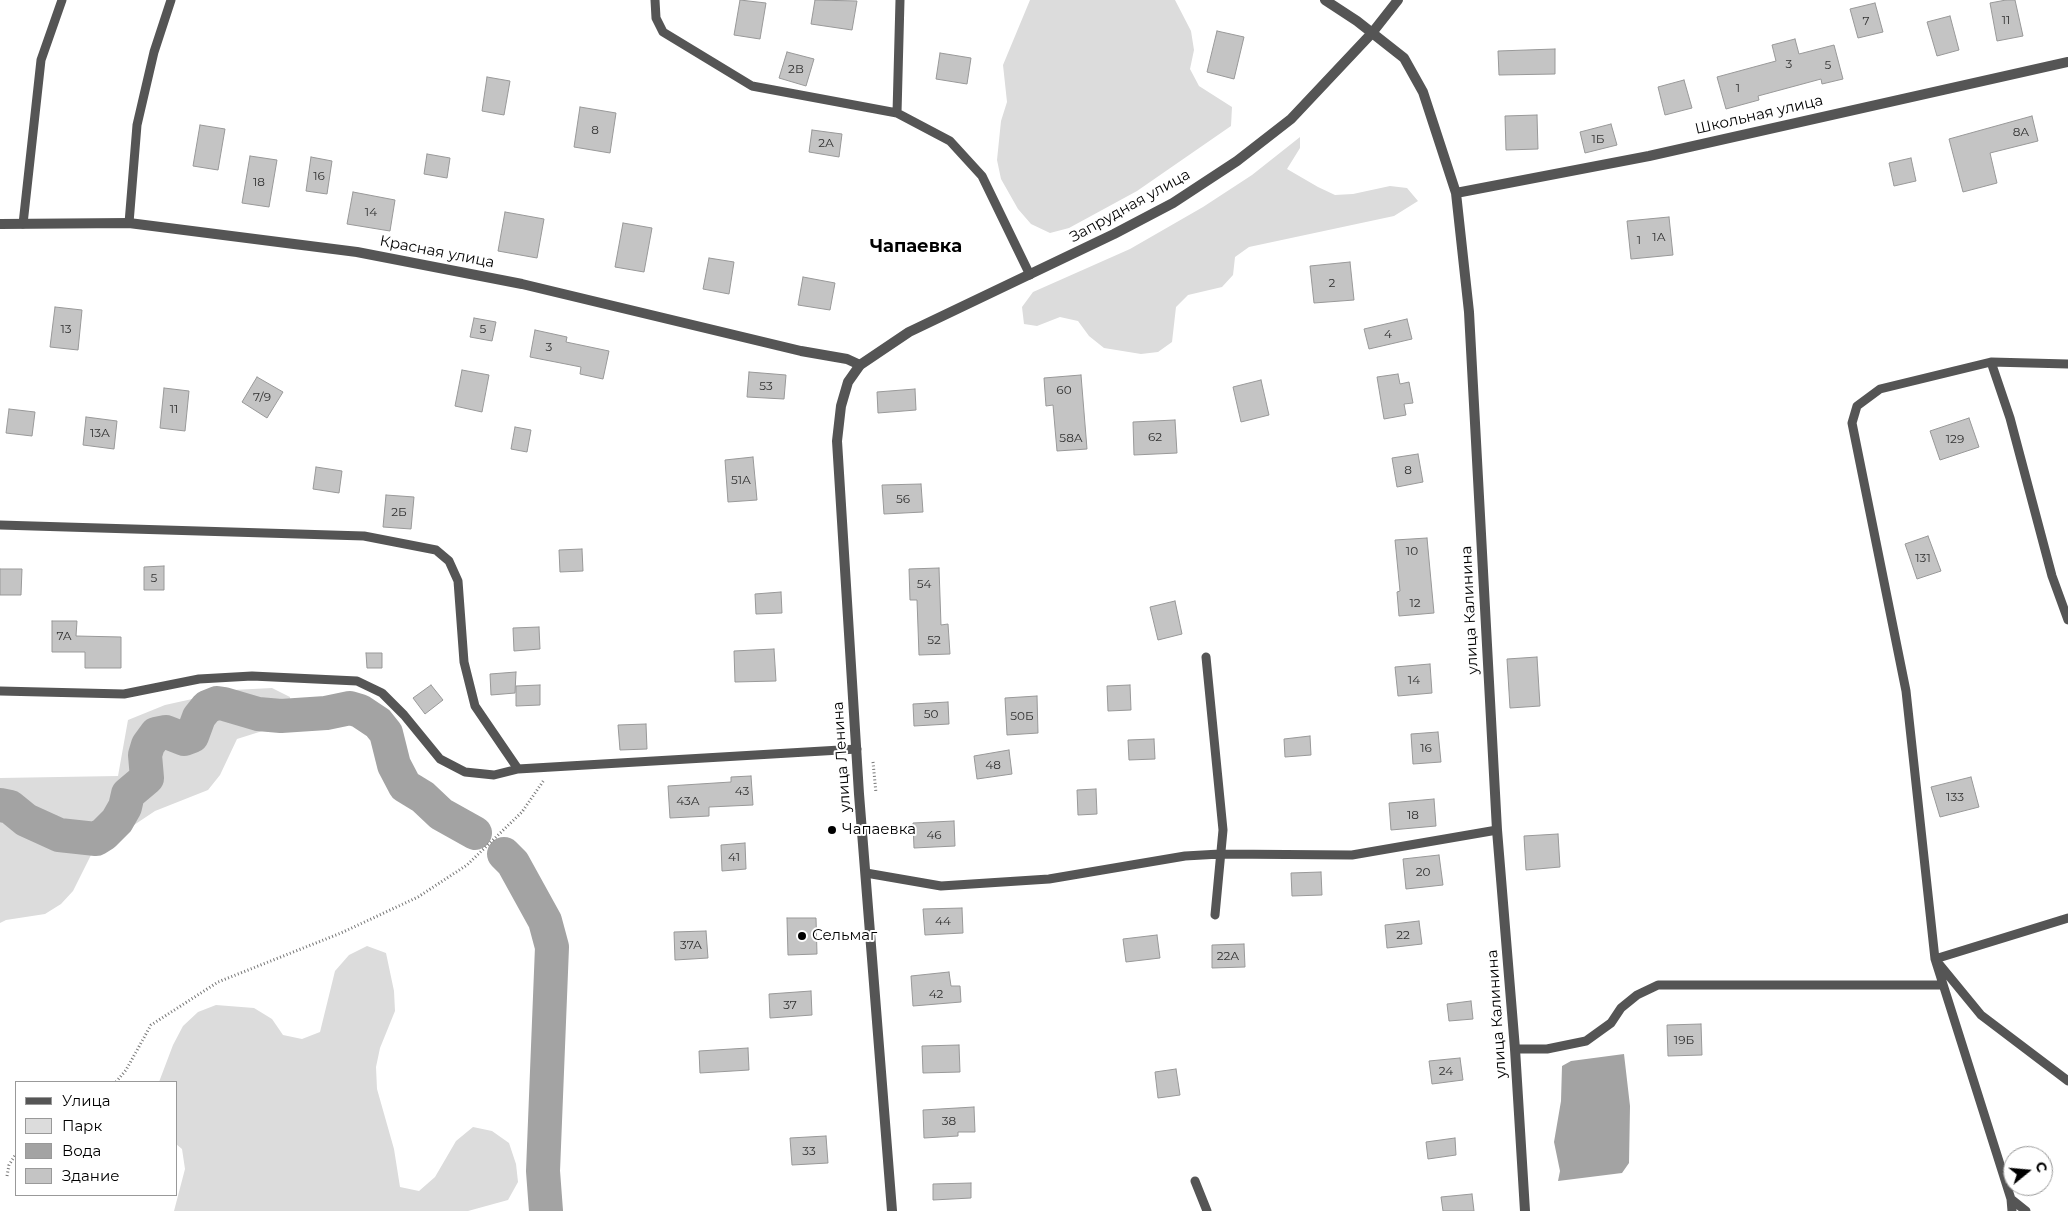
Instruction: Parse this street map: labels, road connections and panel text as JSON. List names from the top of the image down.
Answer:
{
  "streets": {
    "street": [
      "Школьная улица",
      "Запрудная улица",
      "Красная улица",
      "улица Калинина",
      "улица Ленина"
    ]
  },
  "crossings": [
    ["Школьная улица", "улица Калинина"],
    ["Запрудная улица", "Красная улица"],
    ["Запрудная улица", "улица Калинина"],
    ["Запрудная улица", "улица Ленина"],
    ["Красная улица", "улица Ленина"]
  ],
  "districts": ["Чапаевка"],
  "places": ["Чапаевка", "Сельмаг"],
  "house_numbers": [
    "11",
    "7",
    "3",
    "5",
    "2В",
    "1",
    "8",
    "8А",
    "1Б",
    "2А",
    "16",
    "18",
    "14",
    "1А",
    "1",
    "2",
    "13",
    "5",
    "4",
    "3",
    "53",
    "60",
    "7/9",
    "11",
    "13А",
    "62",
    "58А",
    "129",
    "8",
    "51А",
    "56",
    "2Б",
    "10",
    "131",
    "5",
    "54",
    "12",
    "7А",
    "52",
    "14",
    "50",
    "50Б",
    "16",
    "48",
    "43",
    "133",
    "43А",
    "18",
    "46",
    "41",
    "20",
    "44",
    "22",
    "37А",
    "22А",
    "42",
    "37",
    "19Б",
    "24",
    "38",
    "33"
  ],
  "legend": [
    "Улица",
    "Парк",
    "Вода",
    "Здание"
  ],
  "north": "right"
}
